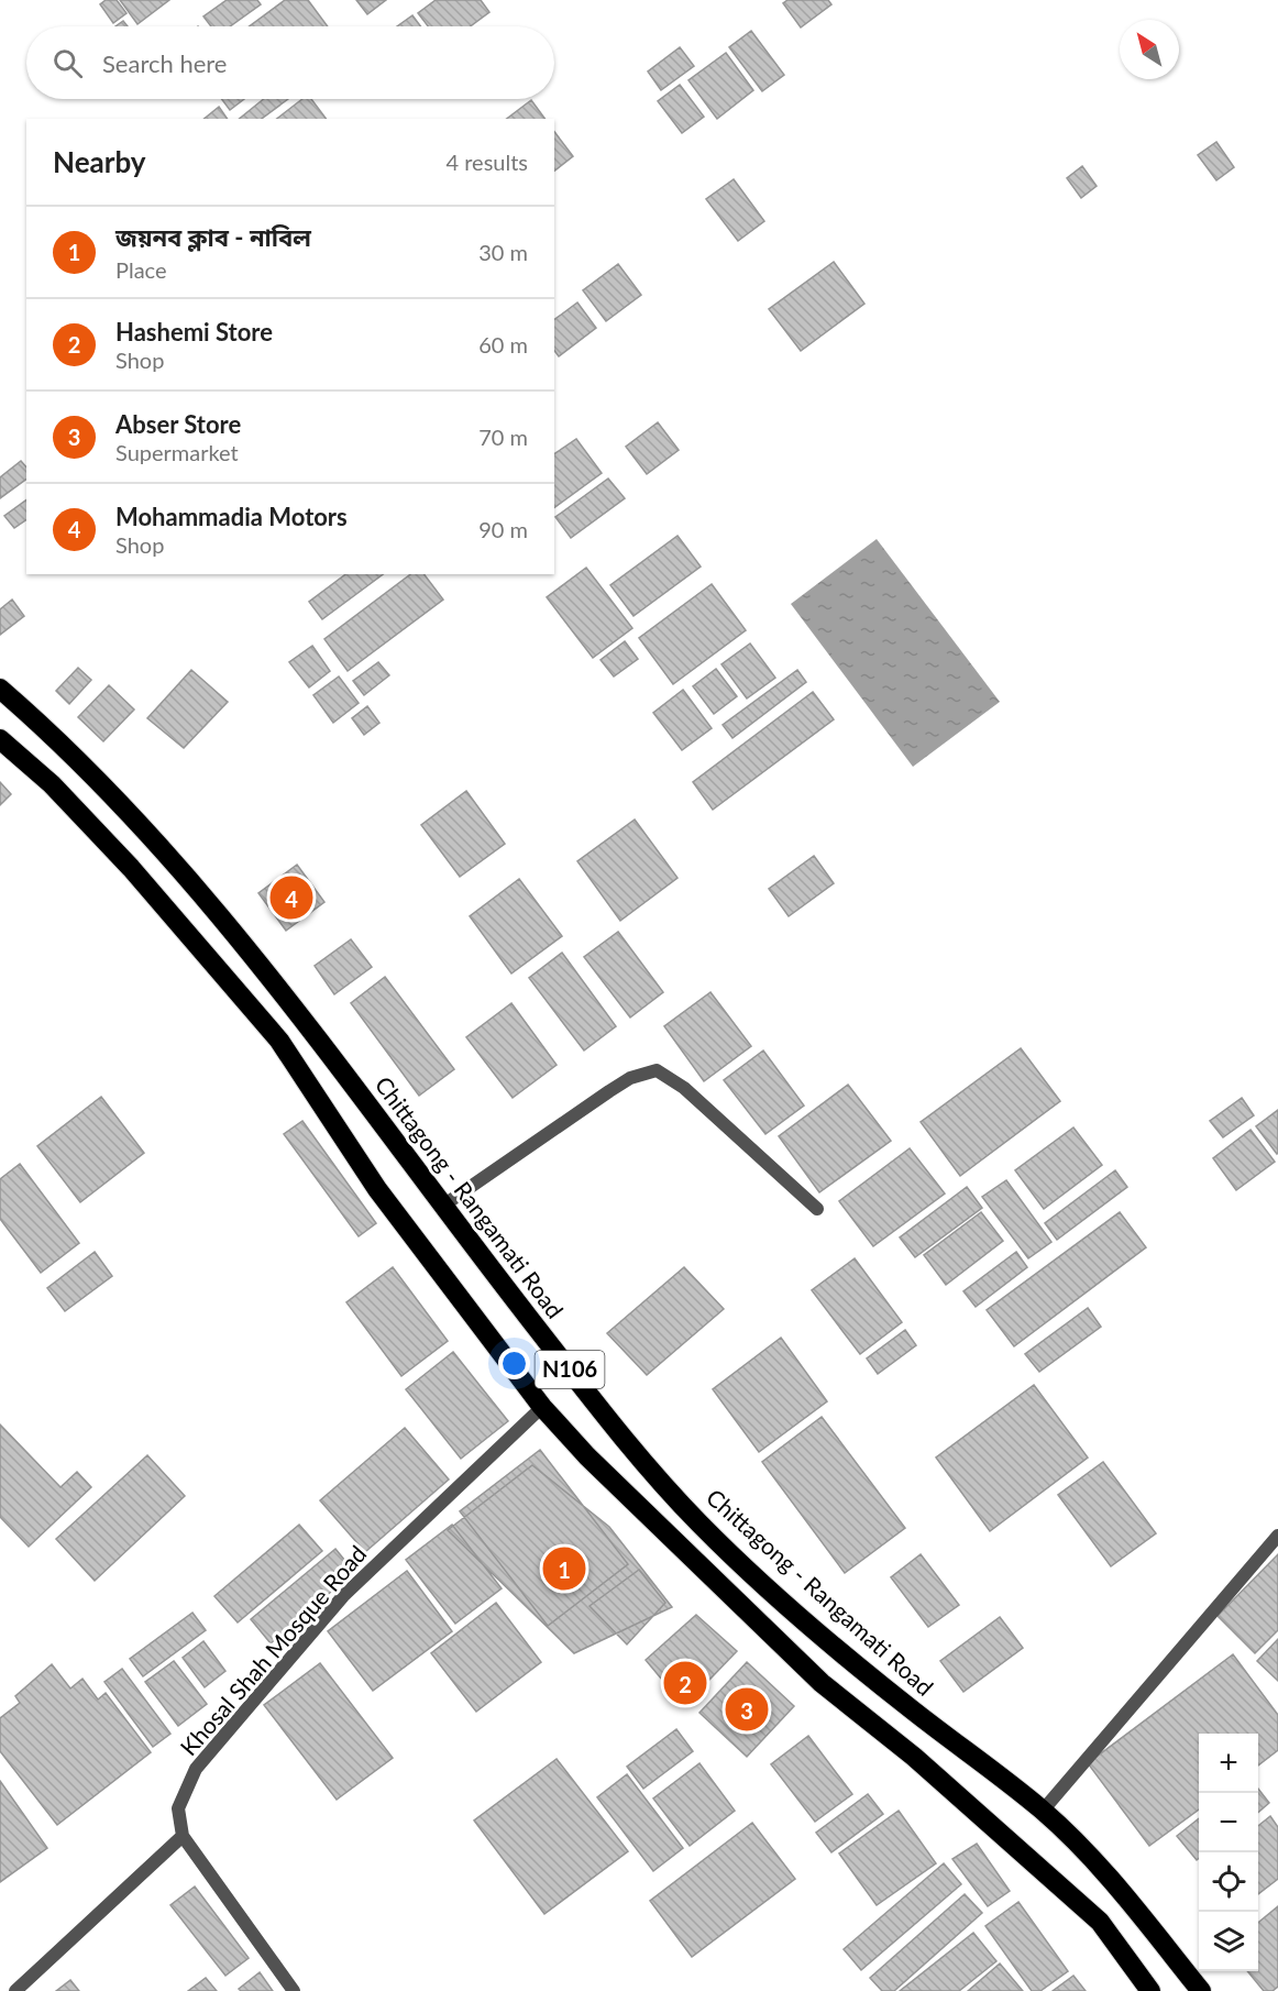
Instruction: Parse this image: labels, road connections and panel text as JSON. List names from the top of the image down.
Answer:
{
  "streets": {
    "highway": ["Chittagong - Rangamati Road", "N106"],
    "street": ["Khosal Shah Mosque Road"]
  },
  "crossings": [
    ["N106", "Khosal Shah Mosque Road"]
  ],
  "north": "top left",
  "page": {
    "search": "Search here",
    "heading": ["Nearby", "4 results"],
    "list": [
      {
        "mark": "1",
        "name": "জয়নব ক্লাব - নাবিল",
        "note": "Place",
        "value": "30 m"
      },
      {
        "mark": "2",
        "name": "Hashemi Store",
        "note": "Shop",
        "value": "60 m"
      },
      {
        "mark": "3",
        "name": "Abser Store",
        "note": "Supermarket",
        "value": "70 m"
      },
      {
        "mark": "4",
        "name": "Mohammadia Motors",
        "note": "Shop",
        "value": "90 m"
      }
    ],
    "pins": [
      "4",
      "1",
      "2",
      "3"
    ],
    "map_buttons": ["+", "−"]
  }
}
